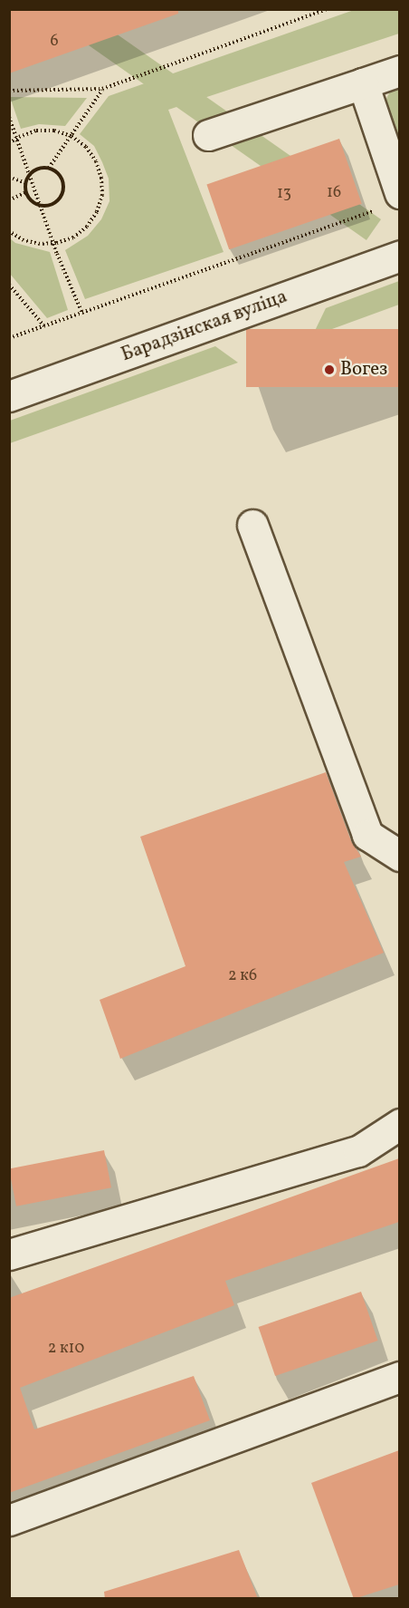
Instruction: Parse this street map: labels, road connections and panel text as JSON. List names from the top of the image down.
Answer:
{
  "streets": {
    "street": ["Барадзінская вуліца"]
  },
  "places": ["Вогез"],
  "house_numbers": [
    "6",
    "16",
    "13",
    "2 к6",
    "2 к10"
  ]
}
